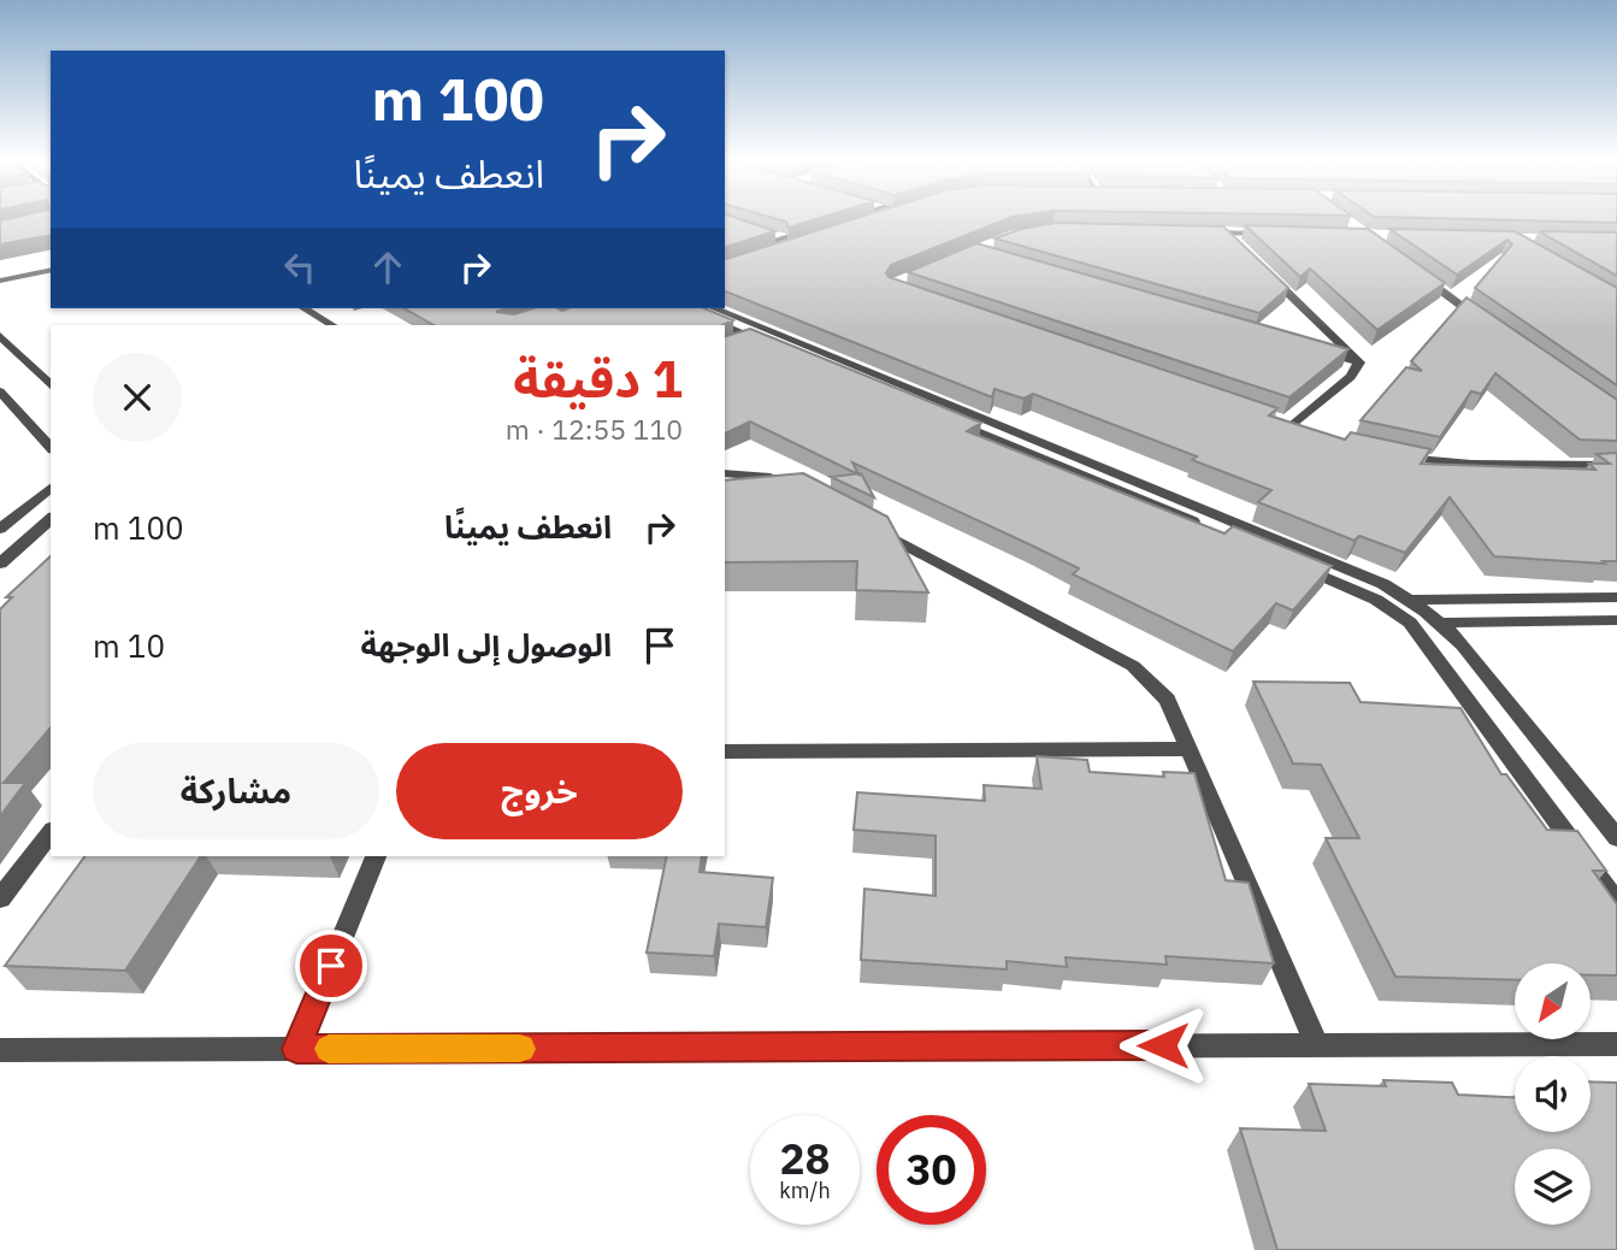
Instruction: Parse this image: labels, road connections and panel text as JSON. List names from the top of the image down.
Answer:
{
  "north": "bottom left",
  "page": {
    "turn": ["100 m", "انعطف يمينًا"],
    "heading": ["1 دقيقة", "110 m · 12:55"],
    "list": [
      {
        "name": "انعطف يمينًا",
        "value": "100 m"
      },
      {
        "name": "الوصول إلى الوجهة",
        "value": "10 m"
      }
    ],
    "buttons": ["خروج", "مشاركة"],
    "speed": "28 km/h",
    "limit": "30"
  }
}
